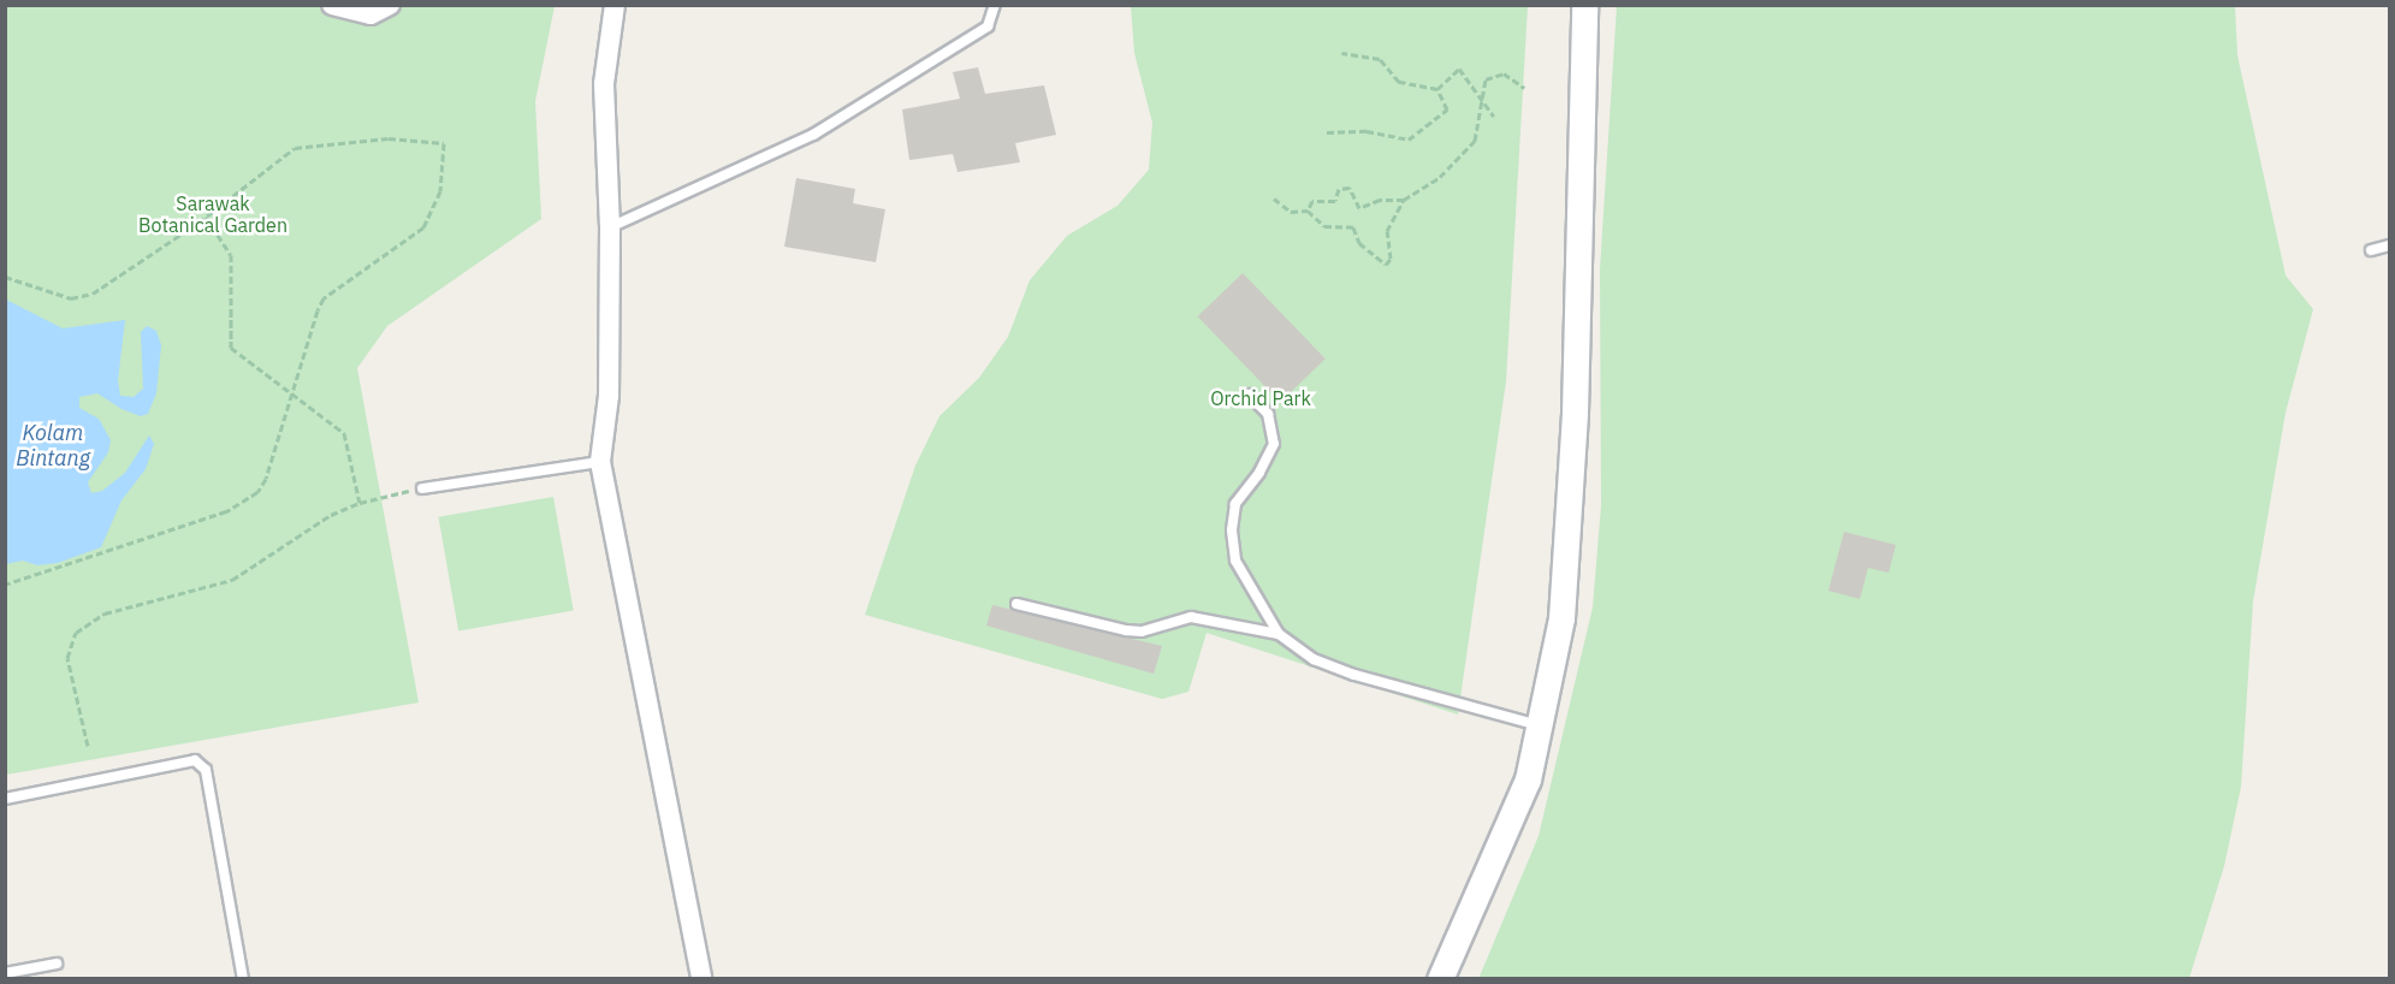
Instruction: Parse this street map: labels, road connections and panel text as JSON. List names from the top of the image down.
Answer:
{
  "water": ["Kolam Bintang"],
  "parks": ["Sarawak Botanical Garden", "Orchid Park"]
}
